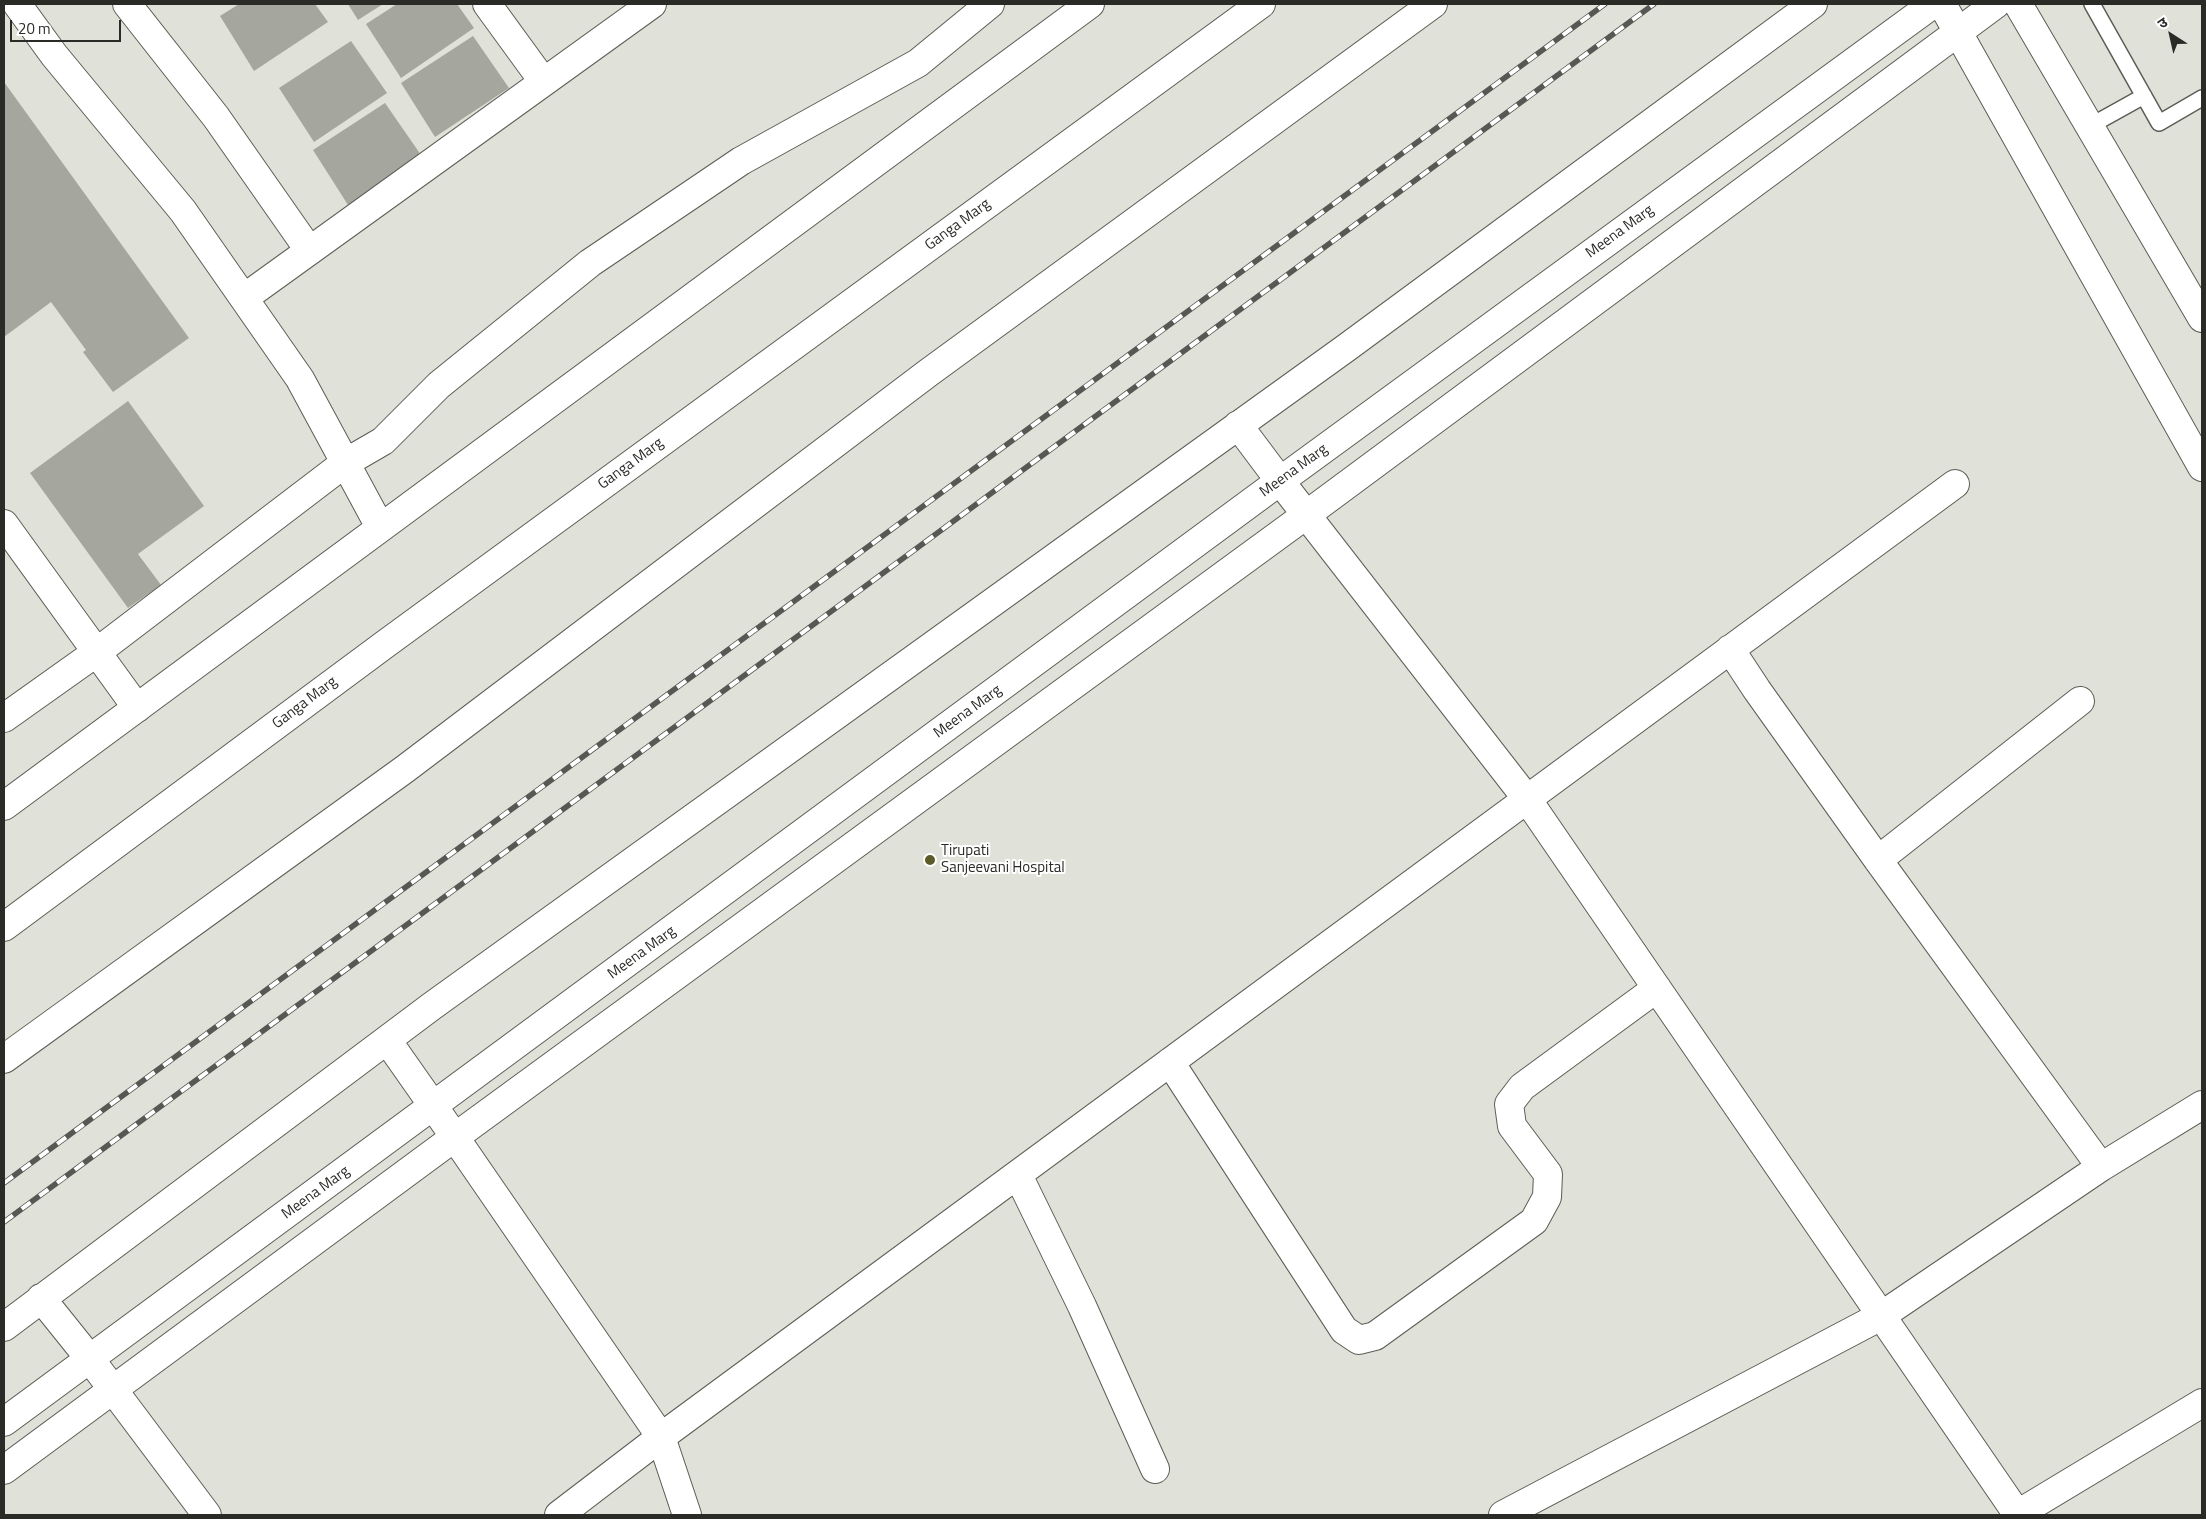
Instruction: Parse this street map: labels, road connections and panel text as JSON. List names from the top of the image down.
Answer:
{
  "streets": {
    "street": ["Ganga Marg", "Meena Marg"]
  },
  "places": ["Tirupati Sanjeevani Hospital"],
  "scale_bar": "20 m",
  "north": "top left"
}
